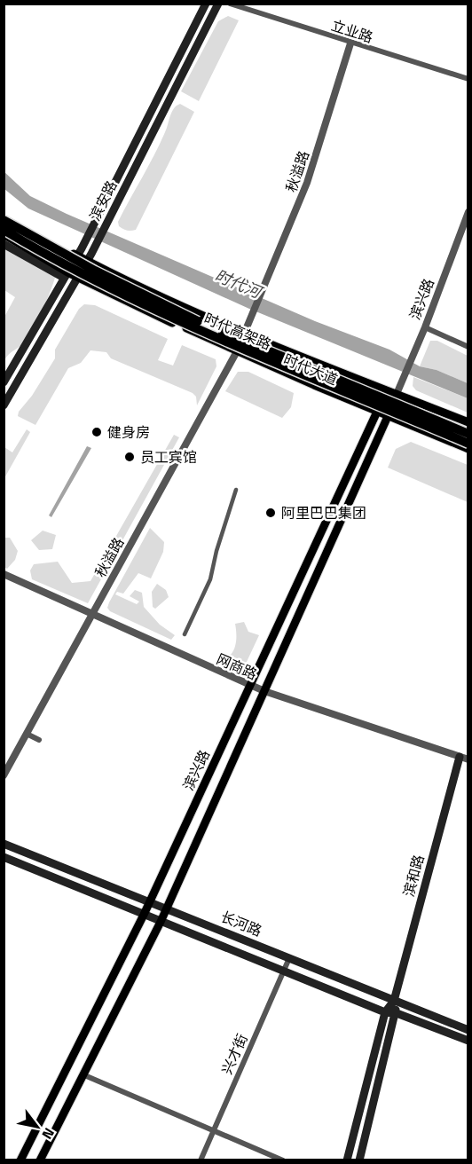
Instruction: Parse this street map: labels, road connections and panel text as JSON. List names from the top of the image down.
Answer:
{
  "streets": {
    "highway": ["时代高架路"],
    "main road": [
      "滨安路",
      "滨兴路",
      "时代大道",
      "滨和路",
      "长河路"
    ],
    "street": [
      "立业路",
      "秋溢路",
      "网商路",
      "兴才街"
    ]
  },
  "crossings": [
    ["立业路", "秋溢路"],
    ["秋溢路", "时代大道"],
    ["秋溢路", "网商路"],
    ["滨安路", "时代大道"],
    ["滨兴路", "时代大道"],
    ["滨兴路", "网商路"],
    ["滨兴路", "长河路"],
    ["时代高架路", "时代大道"],
    ["网商路", "滨和路"],
    ["滨和路", "长河路"],
    ["长河路", "兴才街"]
  ],
  "water": ["时代河"],
  "places": ["健身房", "员工宾馆", "阿里巴巴集团"],
  "north": "bottom right"
}
